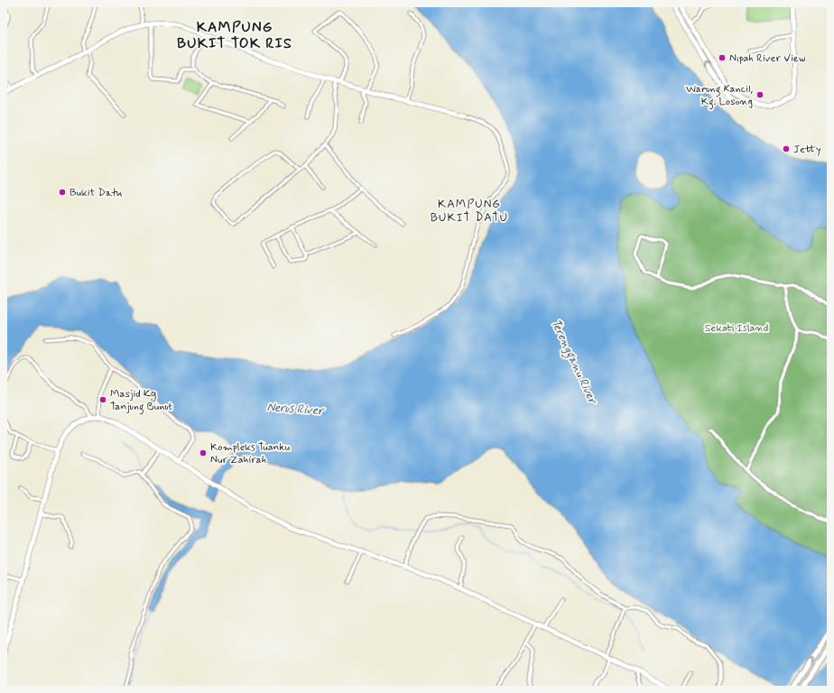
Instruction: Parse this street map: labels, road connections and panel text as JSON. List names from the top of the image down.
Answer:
{
  "districts": ["KAMPUNG BUKIT TOK RIS", "KAMPUNG BUKIT DATU"],
  "water": ["Terengganu River", "Nerus River"],
  "parks": ["Sekati Island"],
  "places": [
    "Nipah River View",
    "Warong Kancil, Kg. Losong",
    "Jetty",
    "Bukit Datu",
    "Masjid Kg Tanjung Bunut",
    "Kompleks Tuanku Nur Zahirah"
  ]
}
